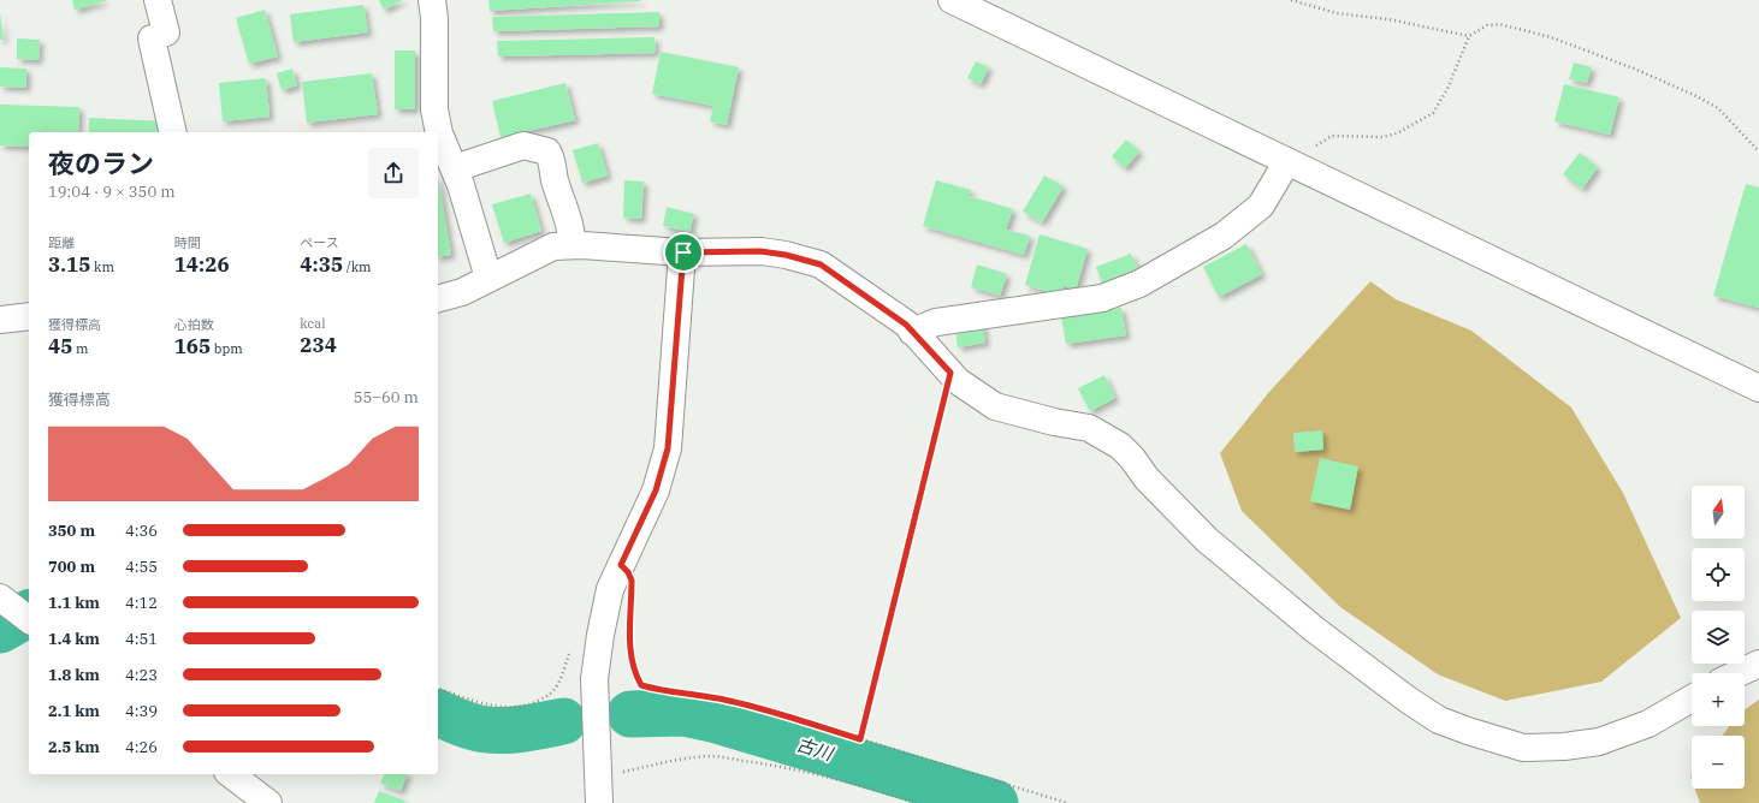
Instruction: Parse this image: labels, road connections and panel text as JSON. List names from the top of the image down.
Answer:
{
  "water": ["古川"],
  "north": "top",
  "page": {
    "heading": ["夜のラン", "19:04 · 9 × 350 m"],
    "stats": [
      ["距離", "3.15 km"],
      ["時間", "14:26"],
      ["ペース", "4:35 /km"],
      ["獲得標高", "45 m"],
      ["心拍数", "165 bpm"],
      ["kcal", "234"]
    ],
    "chart": ["獲得標高", "55–60 m"],
    "map_buttons": ["+", "−"],
    "list": [
      {
        "name": "350 m",
        "note": "4:36"
      },
      {
        "name": "700 m",
        "note": "4:55"
      },
      {
        "name": "1.1 km",
        "note": "4:12"
      },
      {
        "name": "1.4 km",
        "note": "4:51"
      },
      {
        "name": "1.8 km",
        "note": "4:23"
      },
      {
        "name": "2.1 km",
        "note": "4:39"
      },
      {
        "name": "2.5 km",
        "note": "4:26"
      }
    ]
  }
}
